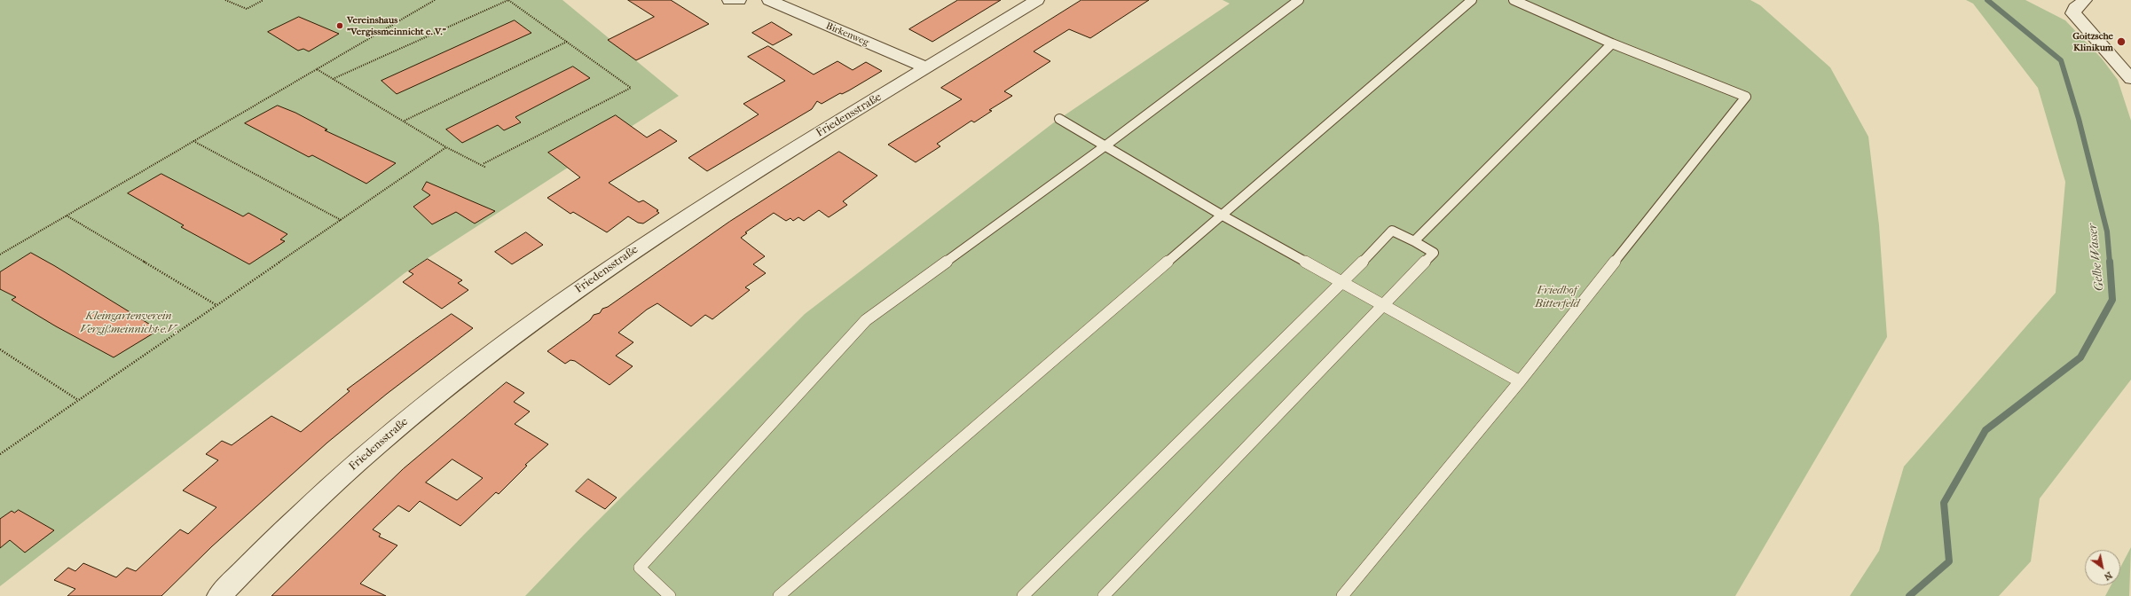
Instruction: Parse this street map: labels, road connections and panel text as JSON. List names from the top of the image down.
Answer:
{
  "streets": {
    "street": ["Birkenweg", "Friedensstraße"]
  },
  "crossings": [
    ["Birkenweg", "Friedensstraße"]
  ],
  "water": ["Gelbe Wasser"],
  "parks": ["Friedhof Bitterfeld", "Kleingartenverein Vergißmeinnicht e.V."],
  "places": ["Vereinshaus \"Vergissmeinnicht e. V.\"", "Goitzsche Klinikum"],
  "north": "bottom right"
}
